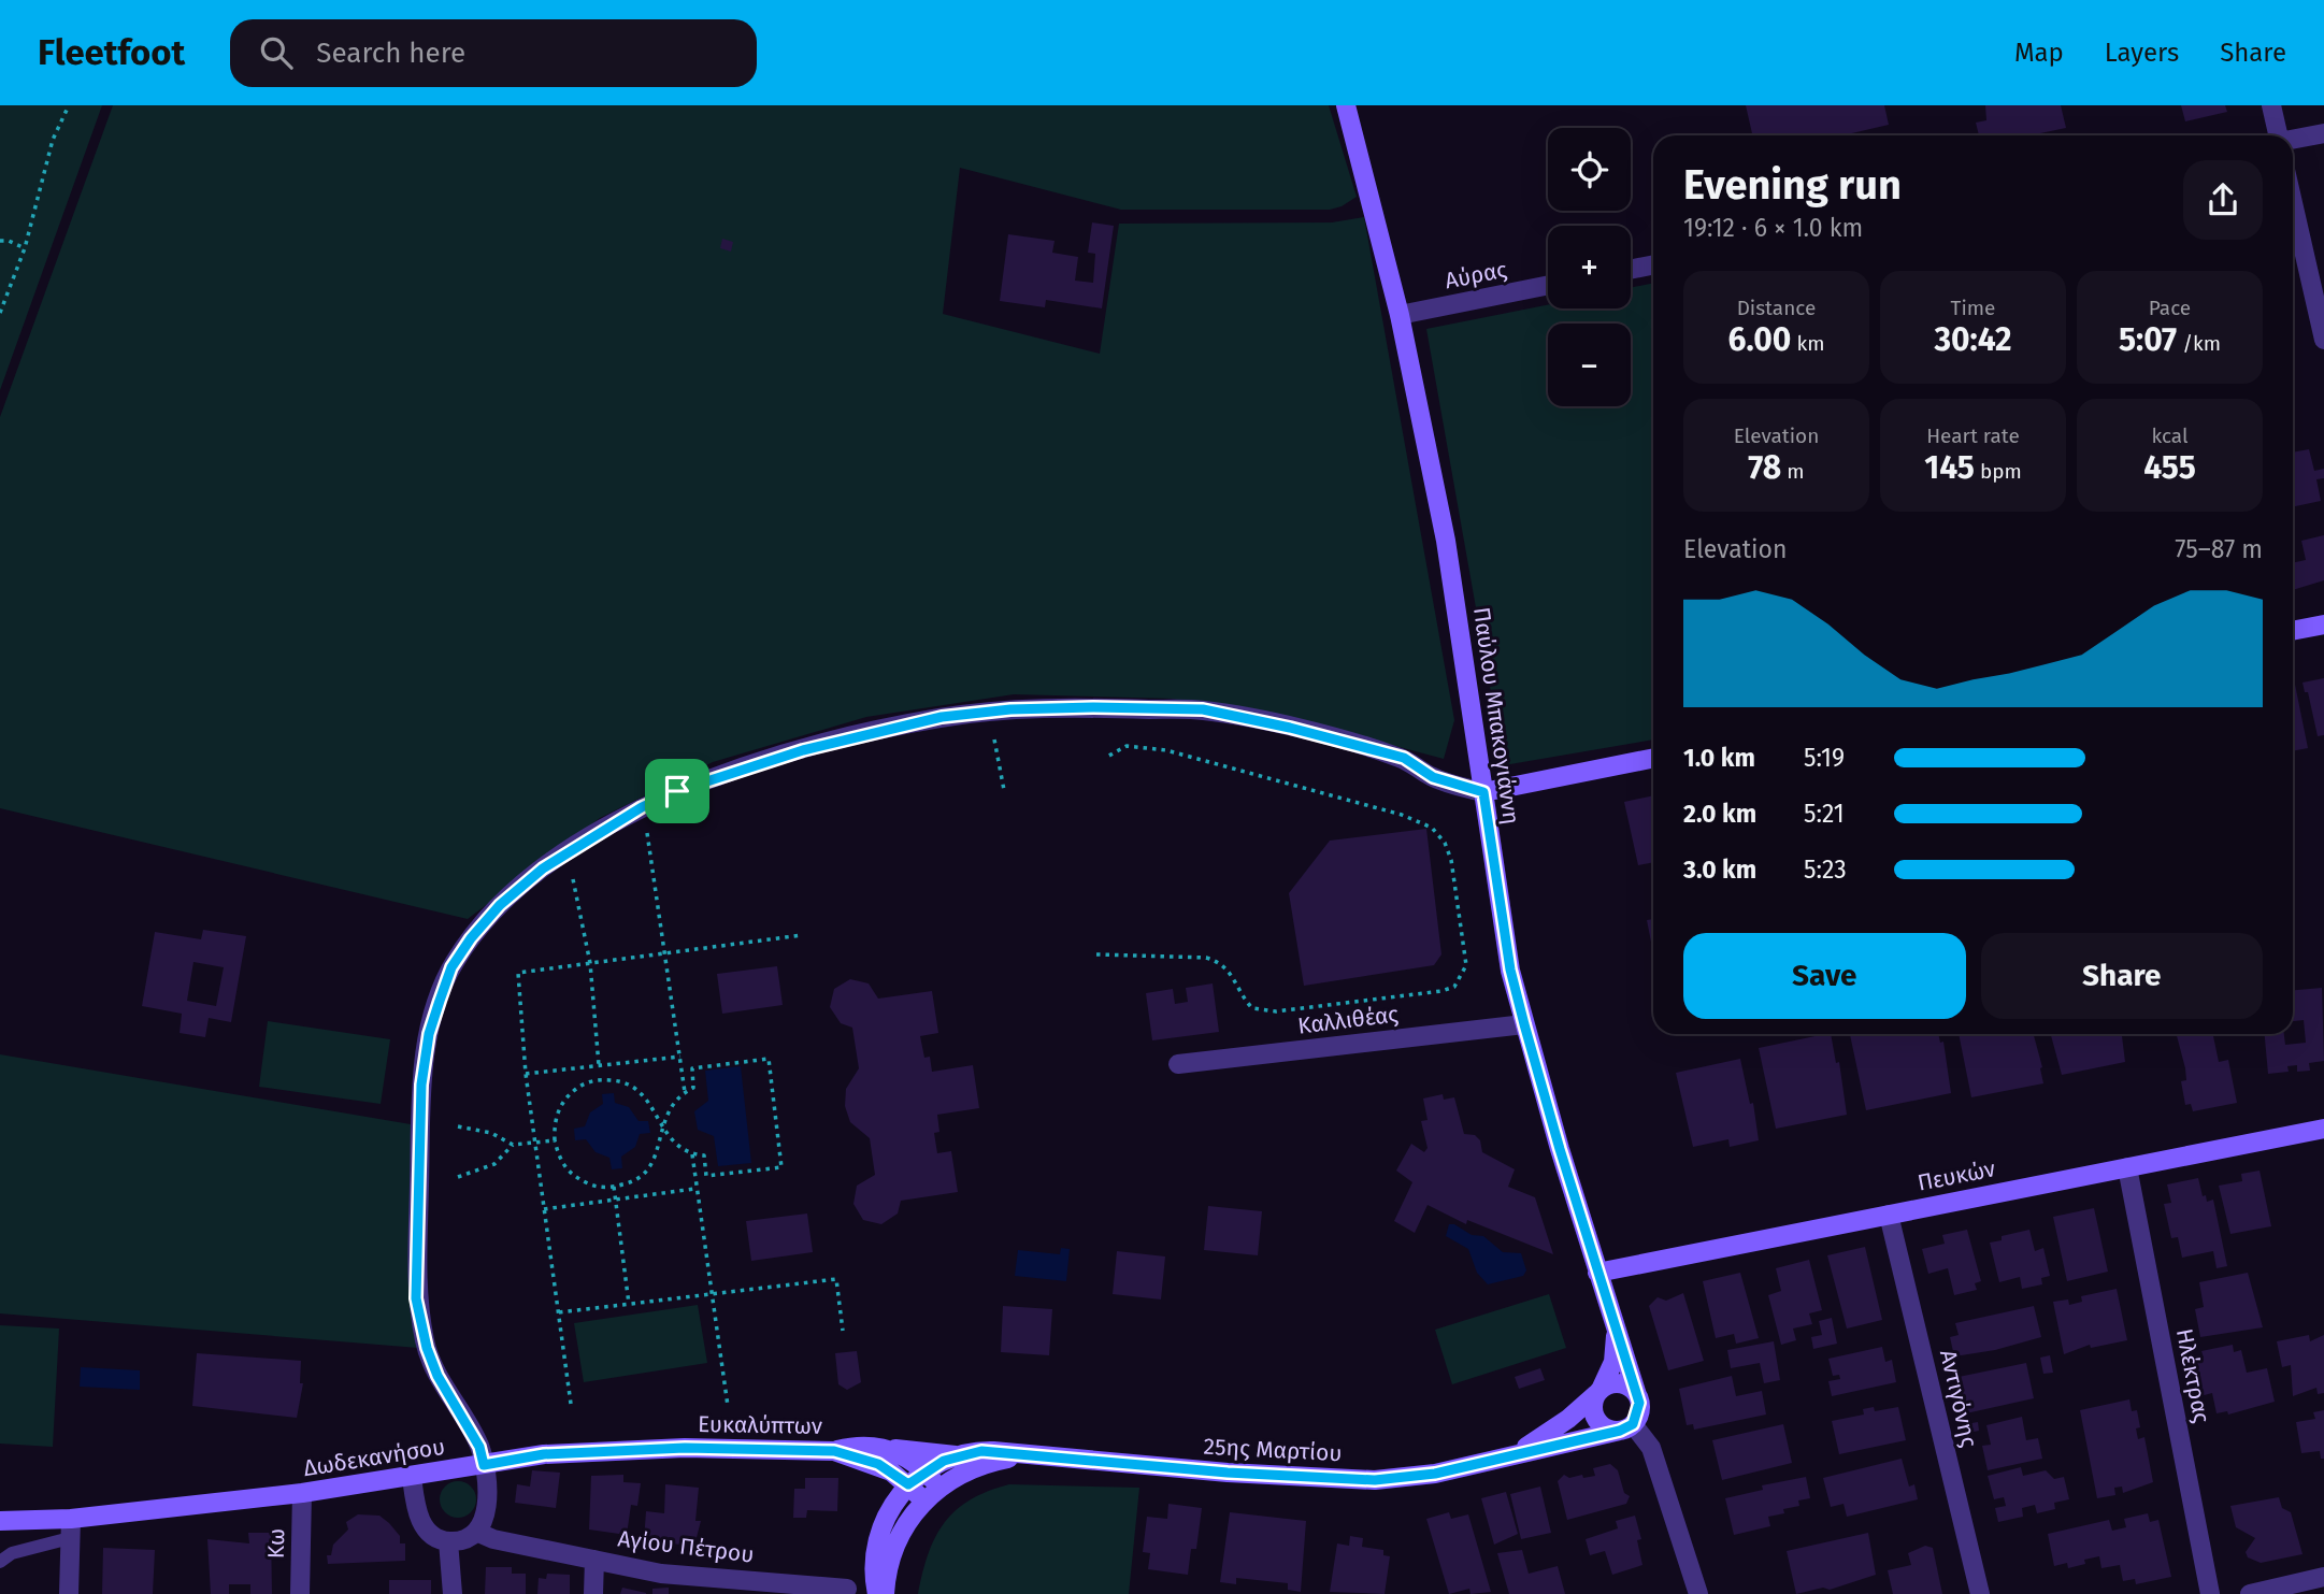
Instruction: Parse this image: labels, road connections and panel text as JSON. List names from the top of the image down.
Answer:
{
  "streets": {
    "main road": [
      "Παύλου Μπακογιάννη",
      "Πευκών",
      "Ευκαλύπτων",
      "25ης Μαρτίου",
      "Δωδεκανήσου"
    ],
    "street": [
      "Αύρας",
      "Καλλιθέας",
      "Ηλέκτρας",
      "Αντιγόνης",
      "Κω",
      "Αγίου Πέτρου"
    ]
  },
  "crossings": [
    ["Αύρας", "Παύλου Μπακογιάννη"],
    ["Παύλου Μπακογιάννη", "Καλλιθέας"],
    ["Παύλου Μπακογιάννη", "Πευκών"],
    ["Παύλου Μπακογιάννη", "25ης Μαρτίου"],
    ["Πευκών", "Ηλέκτρας"],
    ["Πευκών", "Αντιγόνης"],
    ["Ευκαλύπτων", "25ης Μαρτίου"],
    ["Ευκαλύπτων", "Δωδεκανήσου"],
    ["Δωδεκανήσου", "Κω"],
    ["Δωδεκανήσου", "Αγίου Πέτρου"]
  ],
  "page": {
    "header": "Fleetfoot",
    "search": "Search here",
    "nav": ["Map", "Layers", "Share"],
    "map_buttons": ["+", "−"],
    "heading": ["Evening run", "19:12 · 6 × 1.0 km"],
    "stats": [
      ["Distance", "6.00 km"],
      ["Time", "30:42"],
      ["Pace", "5:07 /km"],
      ["Elevation", "78 m"],
      ["Heart rate", "145 bpm"],
      ["kcal", "455"]
    ],
    "chart": ["Elevation", "75–87 m"],
    "list": [
      {
        "name": "1.0 km",
        "note": "5:19"
      },
      {
        "name": "2.0 km",
        "note": "5:21"
      },
      {
        "name": "3.0 km",
        "note": "5:23"
      }
    ],
    "buttons": ["Save", "Share"]
  }
}
